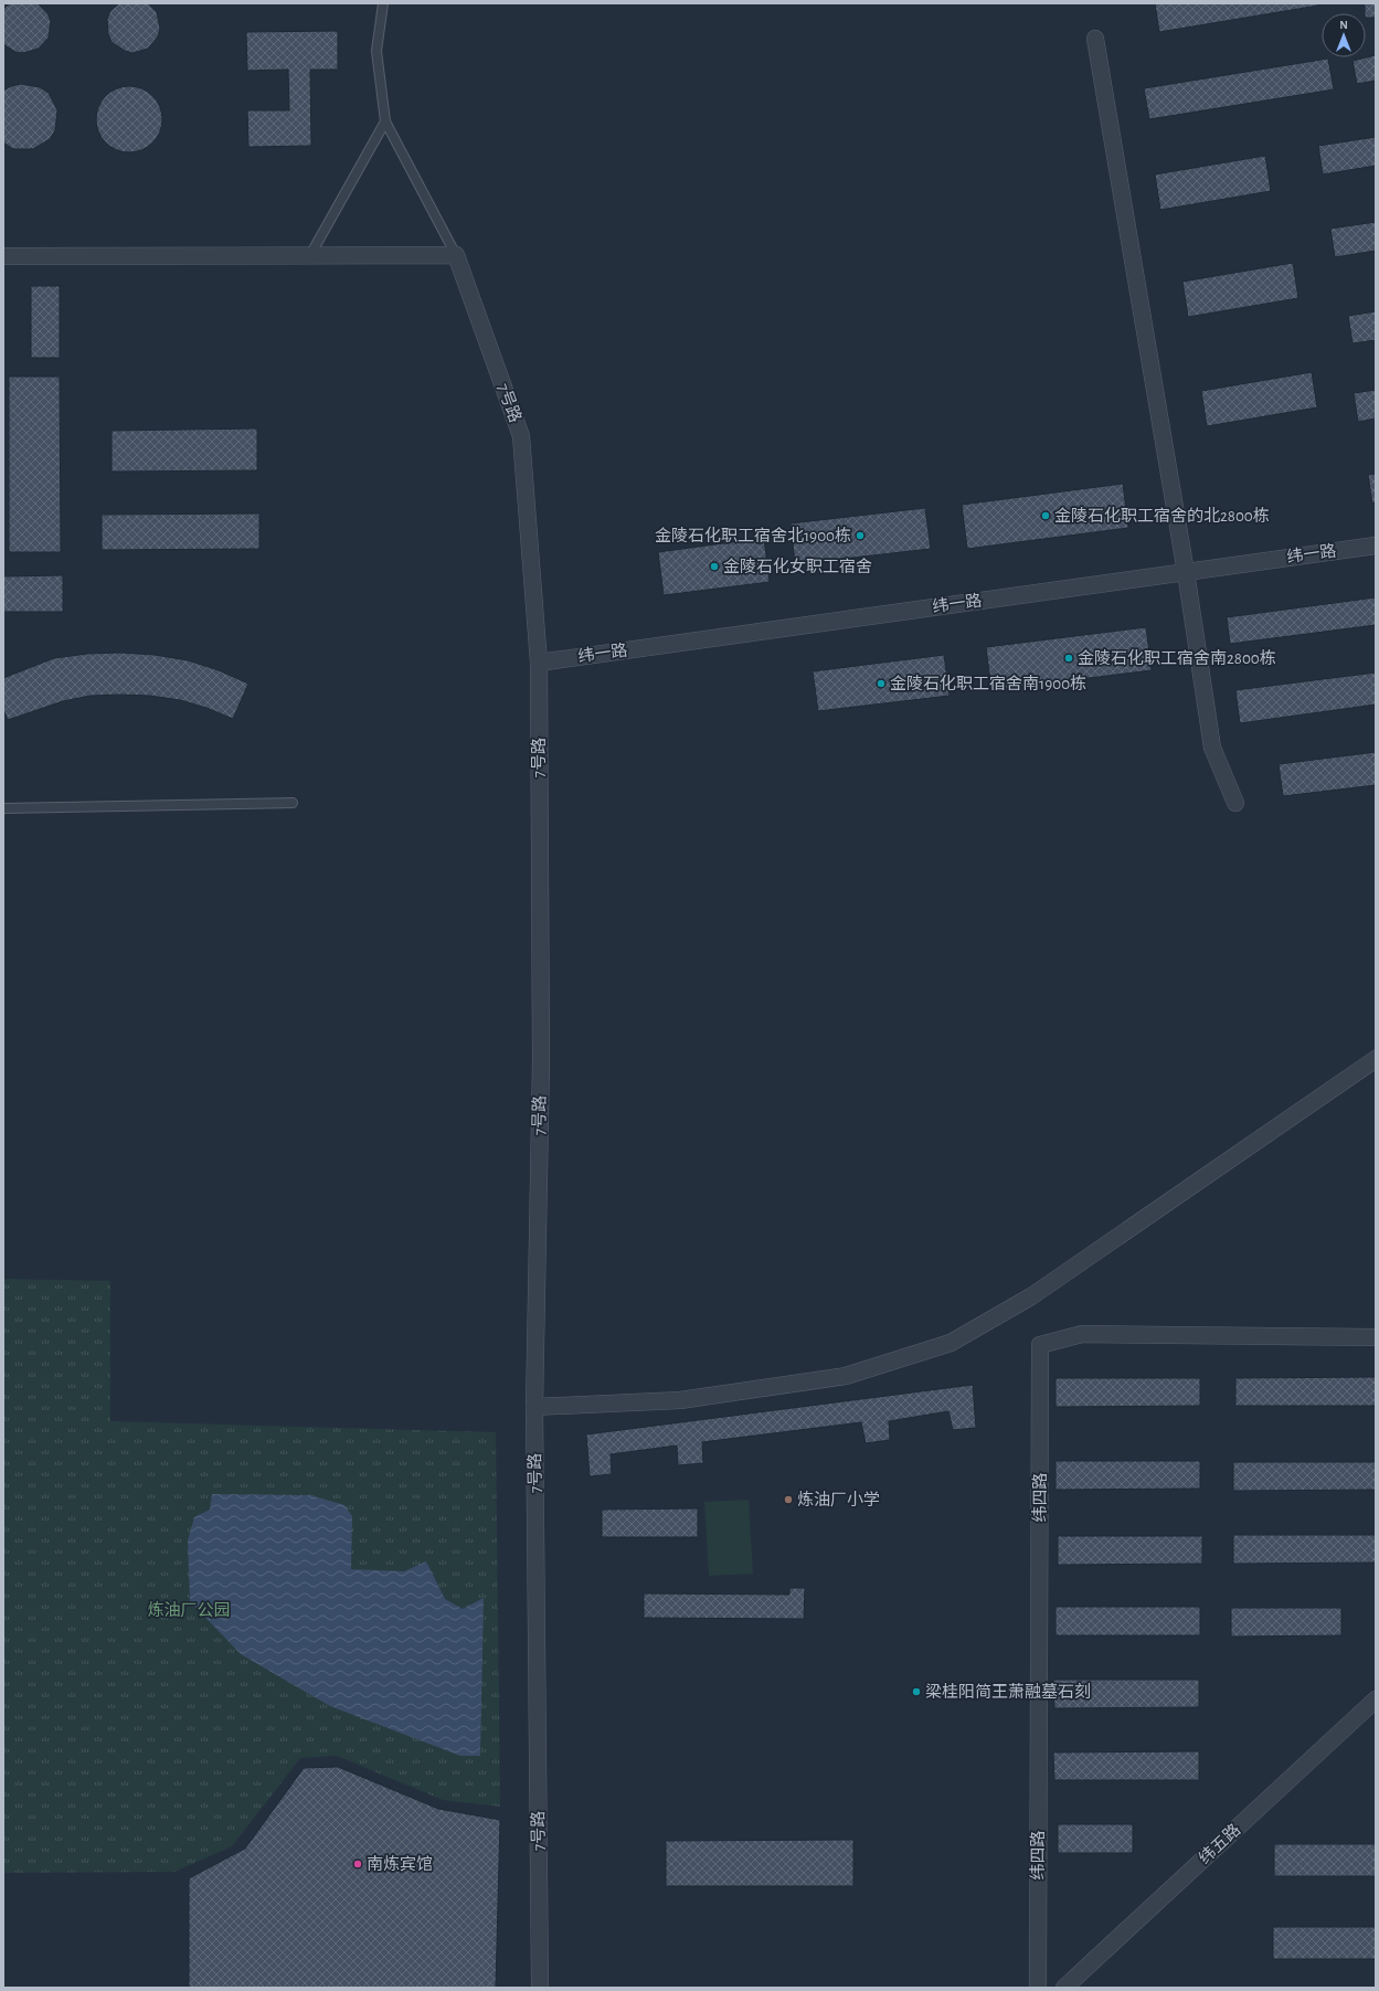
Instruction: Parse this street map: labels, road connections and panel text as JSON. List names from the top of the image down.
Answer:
{
  "streets": {
    "street": [
      "7号路",
      "纬一路",
      "纬四路",
      "纬五路"
    ]
  },
  "crossings": [
    ["7号路", "纬一路"]
  ],
  "parks": ["炼油厂公园"],
  "places": [
    "金陵石化职工宿舍的北2800栋",
    "金陵石化职工宿舍北1900栋",
    "金陵石化女职工宿舍",
    "金陵石化职工宿舍南2800栋",
    "金陵石化职工宿舍南1900栋",
    "炼油厂小学",
    "梁桂阳简王萧融墓石刻",
    "南炼宾馆"
  ],
  "north": "top"
}
